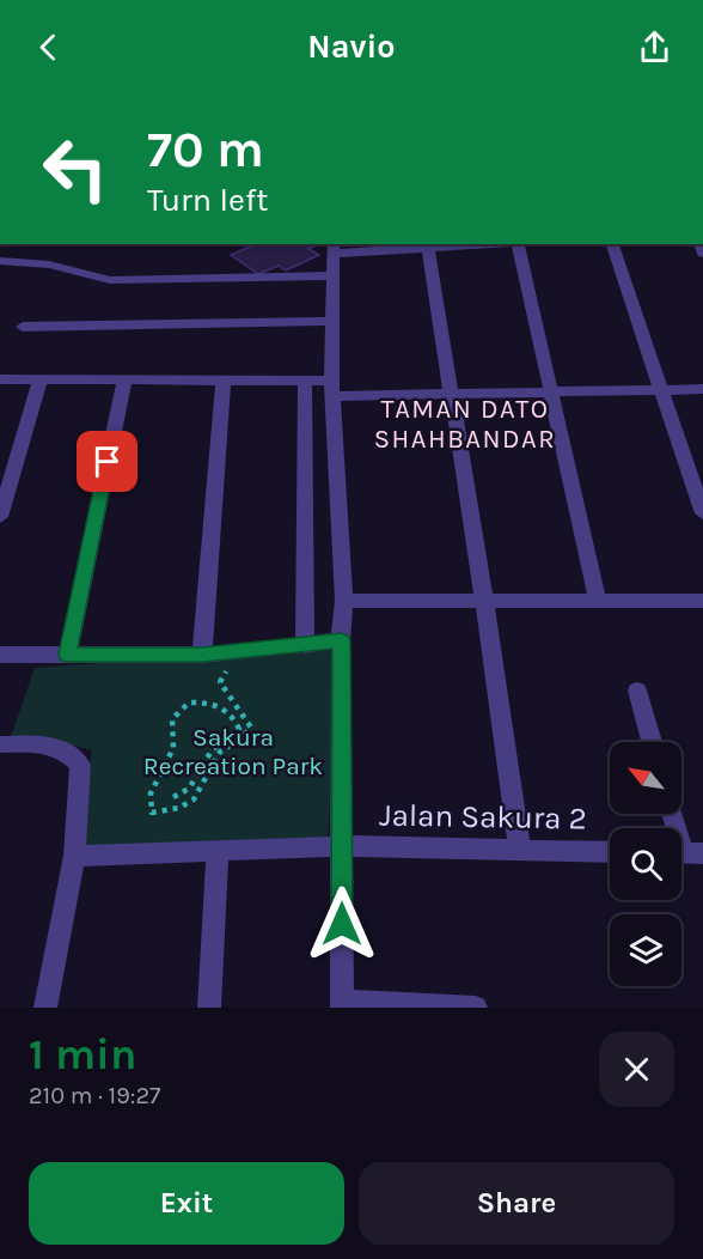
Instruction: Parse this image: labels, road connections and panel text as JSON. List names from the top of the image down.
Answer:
{
  "streets": {
    "street": ["Jalan Sakura 2"]
  },
  "districts": ["TAMAN DATO SHAHBANDAR"],
  "parks": ["Sakura Recreation Park"],
  "north": "top left",
  "page": {
    "header": "Navio",
    "turn": ["70 m", "Turn left"],
    "heading": ["1 min", "210 m · 19:27"],
    "buttons": ["Exit", "Share"]
  }
}
